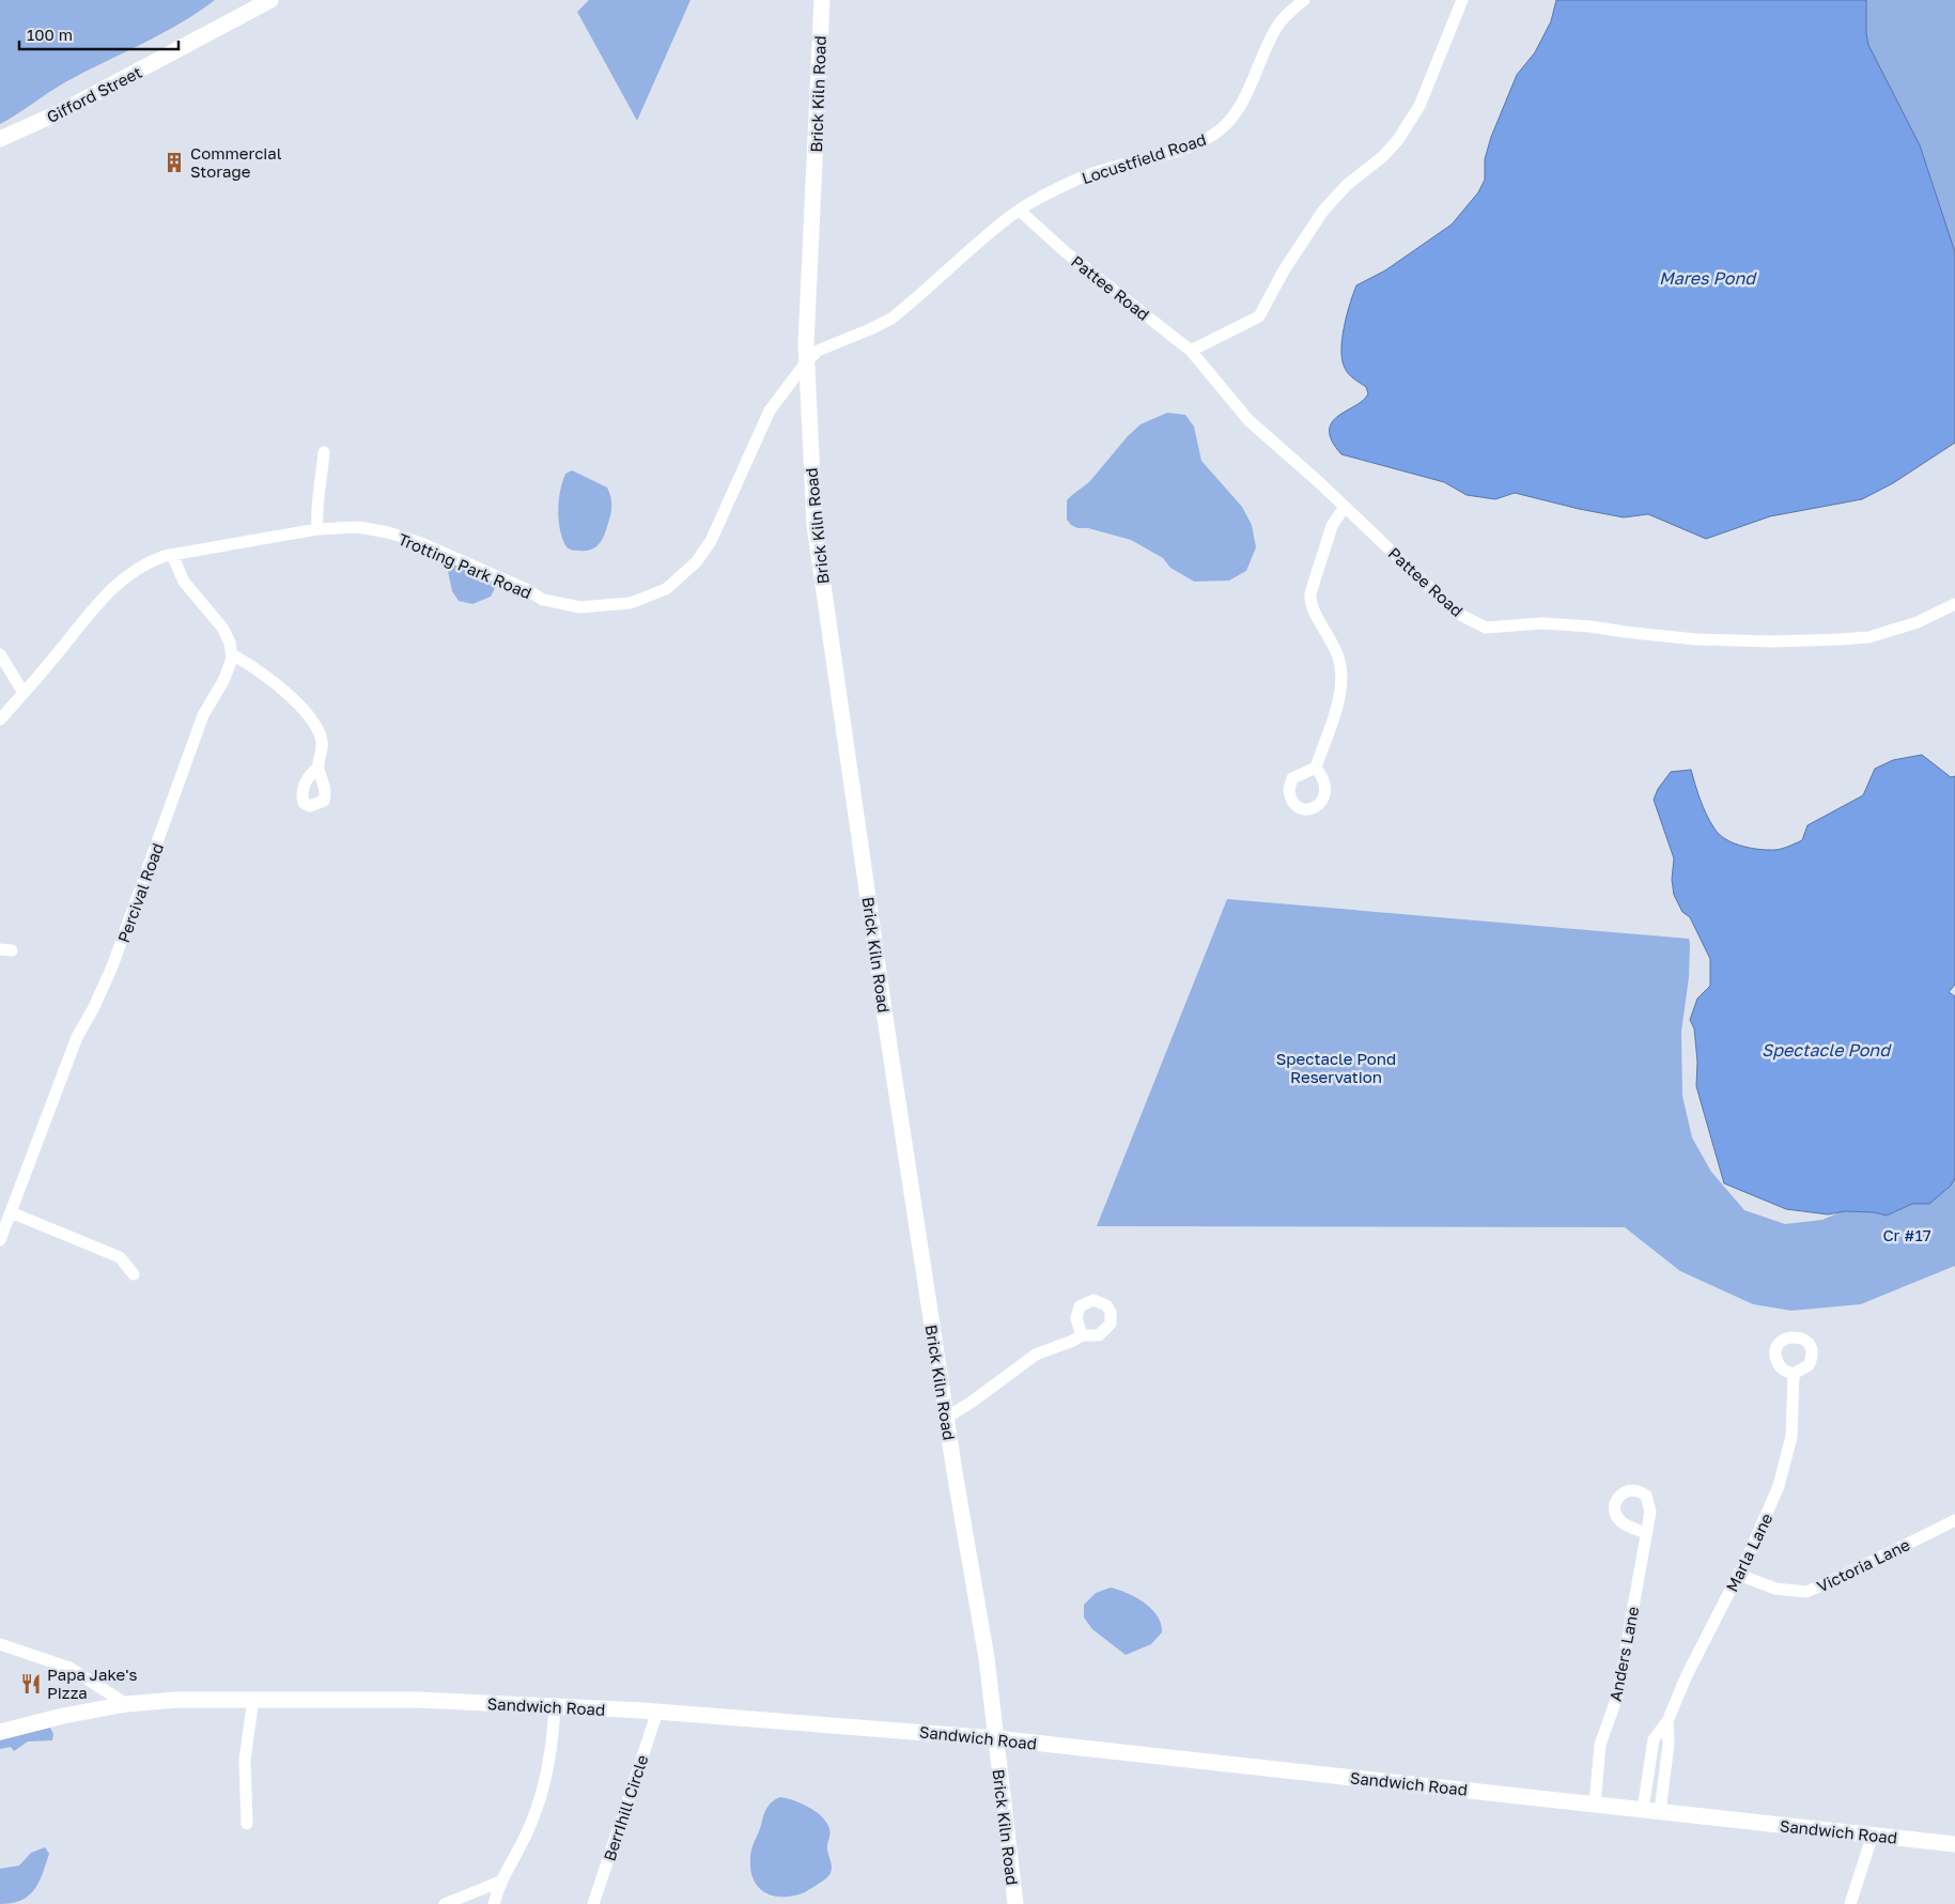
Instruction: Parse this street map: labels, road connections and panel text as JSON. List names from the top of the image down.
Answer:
{
  "streets": {
    "main road": ["Gifford Street", "Brick Kiln Road", "Sandwich Road"],
    "street": [
      "Locustfield Road",
      "Pattee Road",
      "Trotting Park Road",
      "Percival Road",
      "Marla Lane",
      "Victoria Lane",
      "Anders Lane",
      "BerrIhill Circle"
    ]
  },
  "crossings": [
    ["Brick Kiln Road", "Locustfield Road"],
    ["Brick Kiln Road", "Trotting Park Road"],
    ["Brick Kiln Road", "Sandwich Road"],
    ["Locustfield Road", "Pattee Road"],
    ["Locustfield Road", "Trotting Park Road"],
    ["Marla Lane", "Victoria Lane"],
    ["Marla Lane", "Sandwich Road"],
    ["Anders Lane", "Sandwich Road"],
    ["Sandwich Road", "BerrIhill Circle"]
  ],
  "water": ["Mares Pond", "Spectacle Pond"],
  "parks": ["Spectacle Pond Reservation", "Cr #17"],
  "places": {
    "building": ["Commercial Storage"],
    "restaurant": ["Papa Jake's Pizza"]
  },
  "scale_bar": "100 m"
}
